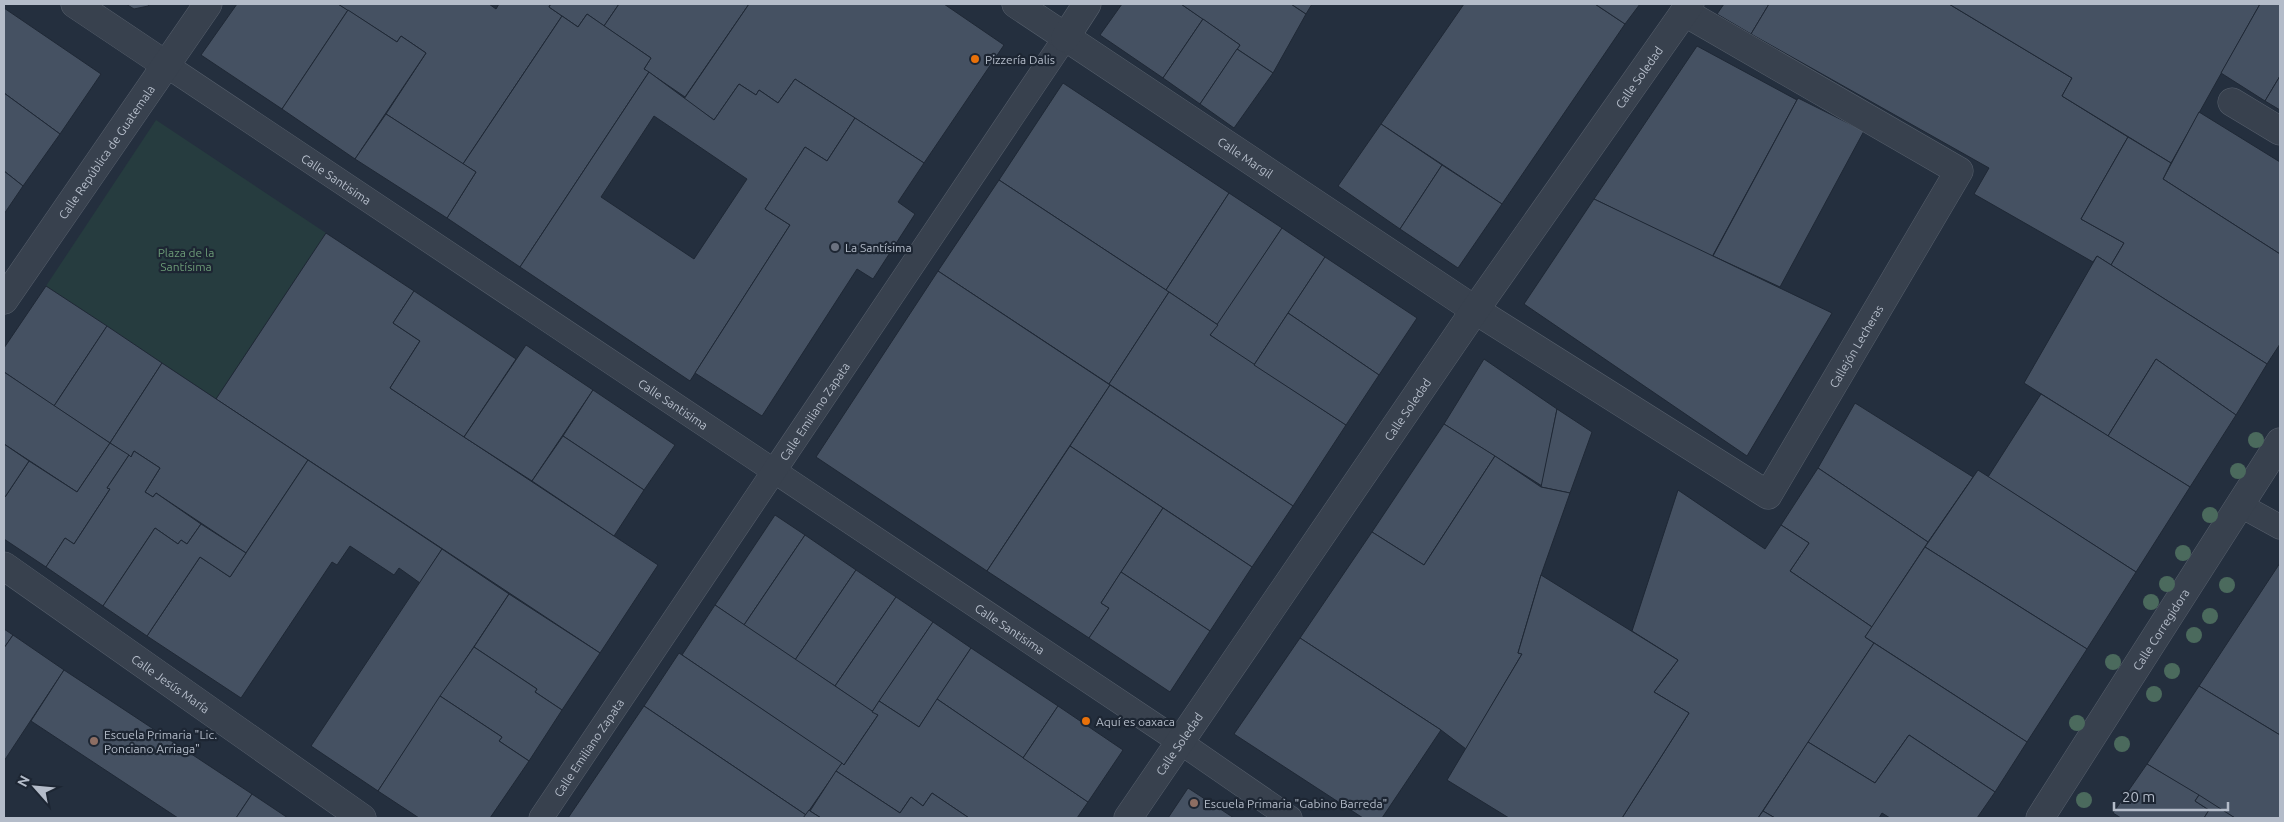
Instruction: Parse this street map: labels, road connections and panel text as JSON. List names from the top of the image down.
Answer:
{
  "streets": {
    "street": [
      "Calle Soledad",
      "Calle República de Guatemala",
      "Calle Margil",
      "Calle Santisima",
      "Callejón Lecheras",
      "Calle Emiliano Zapata",
      "Calle Corregidora",
      "Calle Jesús María"
    ]
  },
  "crossings": [
    ["Calle Soledad", "Calle Margil"],
    ["Calle Soledad", "Calle Santisima"],
    ["Calle Soledad", "Callejón Lecheras"],
    ["Calle República de Guatemala", "Calle Santisima"],
    ["Calle Margil", "Callejón Lecheras"],
    ["Calle Margil", "Calle Emiliano Zapata"],
    ["Calle Santisima", "Calle Emiliano Zapata"]
  ],
  "parks": ["Plaza de la Santísima"],
  "places": [
    "Pizzería Dalis",
    "La Santísima",
    "Aquí es oaxaca",
    "Escuela Primaria \"Lic. Ponciano Arriaga\"",
    "Escuela Primaria \"Gabino Barreda\""
  ],
  "scale_bar": "20 m",
  "north": "top left"
}
